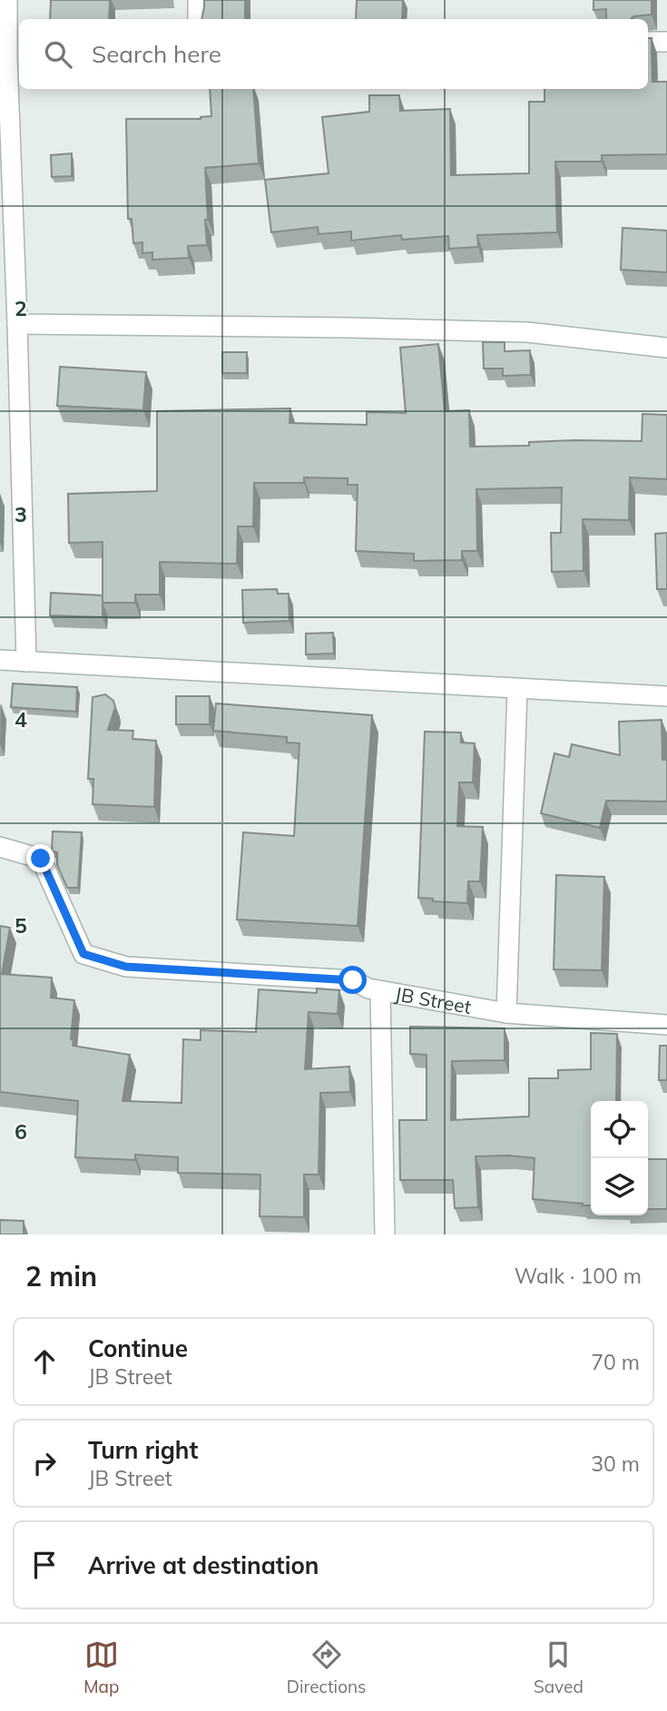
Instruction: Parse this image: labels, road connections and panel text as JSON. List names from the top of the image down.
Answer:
{
  "streets": {
    "street": ["JB Street"]
  },
  "page": {
    "search": "Search here",
    "heading": ["2 min", "Walk · 100 m"],
    "list": [
      ["Continue", "JB Street", "70 m"],
      ["Turn right", "JB Street", "30 m"],
      "Arrive at destination"
    ],
    "nav": ["Map", "Directions", "Saved"]
  },
  "grid": {
    "rows": [
      "2",
      "3",
      "4",
      "5",
      "6"
    ]
  }
}
